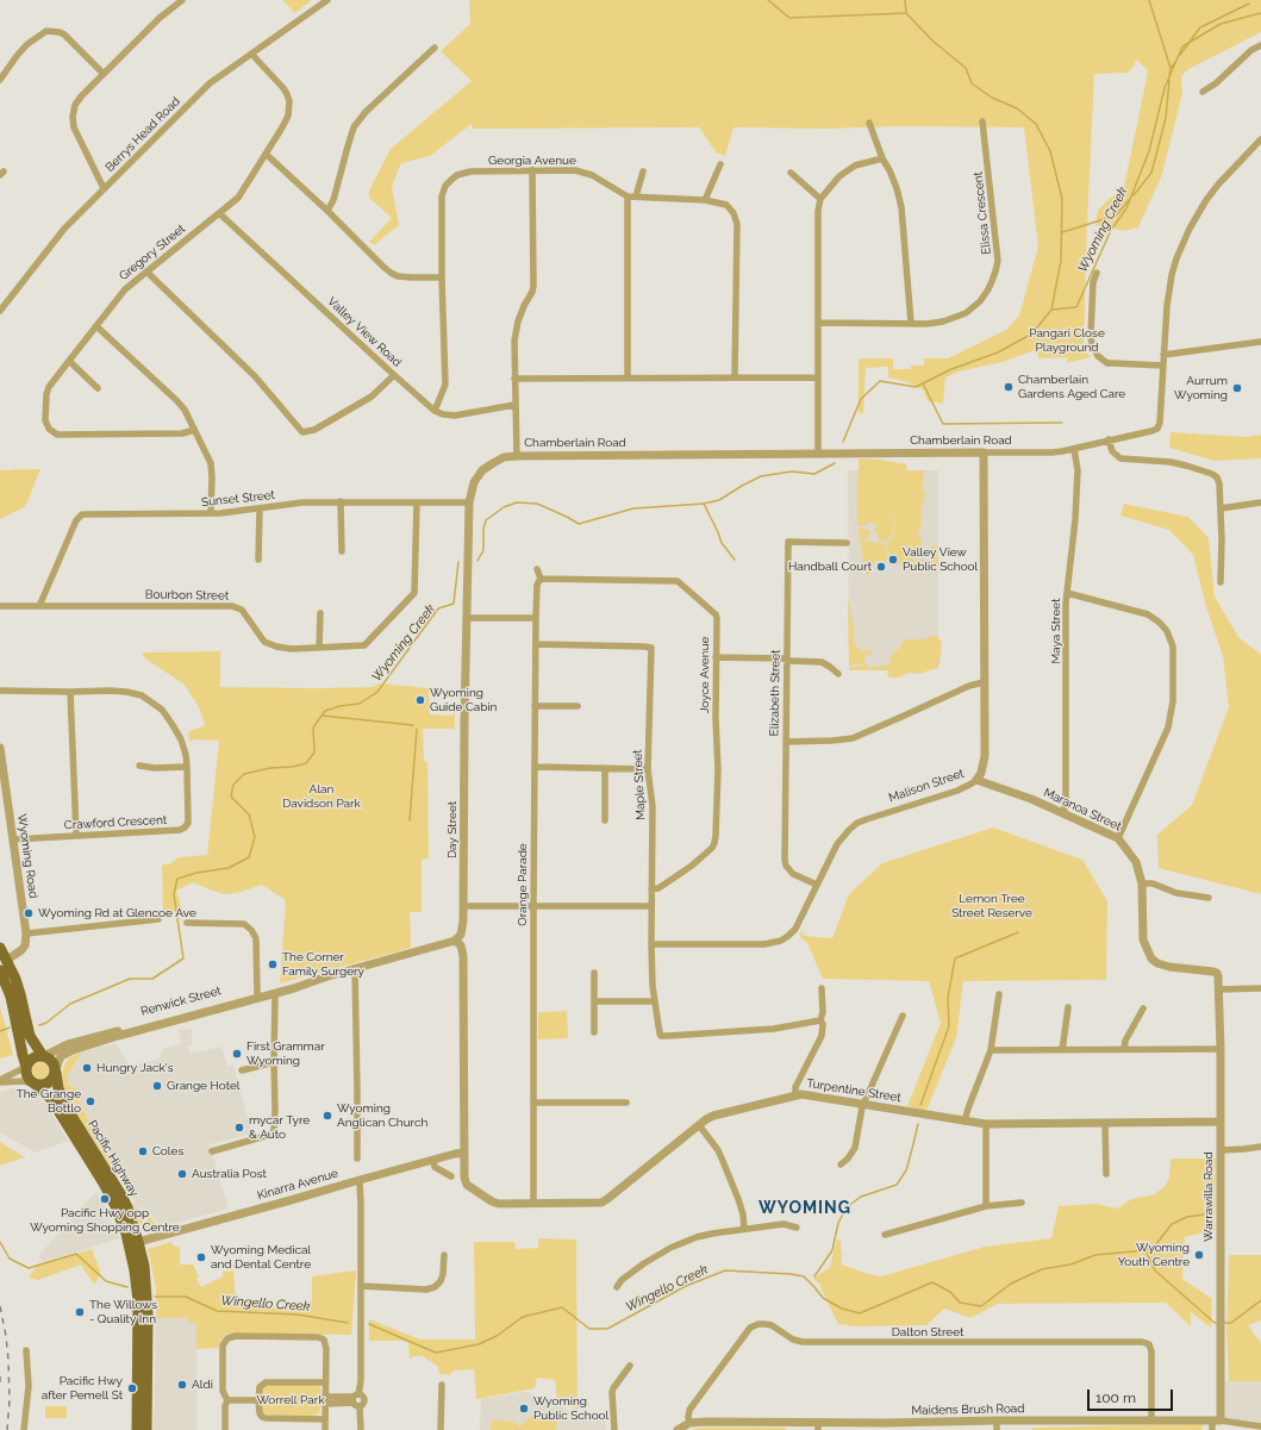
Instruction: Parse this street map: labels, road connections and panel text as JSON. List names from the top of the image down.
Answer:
{
  "streets": {
    "main road": ["Pacific Highway"],
    "street": [
      "Berrys Head Road",
      "Georgia Avenue",
      "Elissa Crescent",
      "Gregory Street",
      "Valley View Road",
      "Chamberlain Road",
      "Sunset Street",
      "Bourbon Street",
      "Maya Street",
      "Joyce Avenue",
      "Elizabeth Street",
      "Maple Street",
      "Malison Street",
      "Maranoa Street",
      "Crawford Crescent",
      "Day Street",
      "Wyoming Road",
      "Orange Parade",
      "Renwick Street",
      "Turpentine Street",
      "Kinarra Avenue",
      "Warrawilla Road",
      "Dalton Street",
      "Maidens Brush Road"
    ]
  },
  "crossings": [
    ["Berrys Head Road", "Gregory Street"],
    ["Georgia Avenue", "Valley View Road"],
    ["Gregory Street", "Valley View Road"],
    ["Chamberlain Road", "Sunset Street"],
    ["Chamberlain Road", "Maya Street"],
    ["Chamberlain Road", "Malison Street"],
    ["Chamberlain Road", "Day Street"],
    ["Sunset Street", "Bourbon Street"],
    ["Sunset Street", "Day Street"],
    ["Maya Street", "Maranoa Street"],
    ["Joyce Avenue", "Maple Street"],
    ["Joyce Avenue", "Orange Parade"],
    ["Elizabeth Street", "Malison Street"],
    ["Maple Street", "Malison Street"],
    ["Maple Street", "Orange Parade"],
    ["Malison Street", "Maranoa Street"],
    ["Maranoa Street", "Warrawilla Road"],
    ["Crawford Crescent", "Wyoming Road"],
    ["Day Street", "Renwick Street"],
    ["Orange Parade", "Turpentine Street"],
    ["Renwick Street", "Pacific Highway"],
    ["Turpentine Street", "Kinarra Avenue"],
    ["Turpentine Street", "Warrawilla Road"],
    ["Pacific Highway", "Kinarra Avenue"],
    ["Warrawilla Road", "Maidens Brush Road"],
    ["Dalton Street", "Maidens Brush Road"]
  ],
  "districts": ["WYOMING"],
  "water": ["Wyoming Creek", "Wingello Creek"],
  "parks": [
    "Pangari Close Playground",
    "Alan Davidson Park",
    "Lemon Tree Street Reserve",
    "Worrell Park"
  ],
  "places": [
    "Chamberlain Gardens Aged Care",
    "Aurrum Wyoming",
    "Valley View Public School",
    "Handball Court",
    "Wyoming Guide Cabin",
    "Wyoming Rd at Glencoe Ave",
    "The Corner Family Surgery",
    "First Grammar Wyoming",
    "Hungry Jack's",
    "Grange Hotel",
    "The Grange Bottlo",
    "Wyoming Anglican Church",
    "mycar Tyre & Auto",
    "Coles",
    "Australia Post",
    "Pacific Hwy opp Wyoming Shopping Centre",
    "Wyoming Youth Centre",
    "Wyoming Medical and Dental Centre",
    "The Willows - Quality Inn",
    "Aldi",
    "Pacific Hwy after Pemell St",
    "Wyoming Public School"
  ],
  "scale_bar": "100 m"
}
